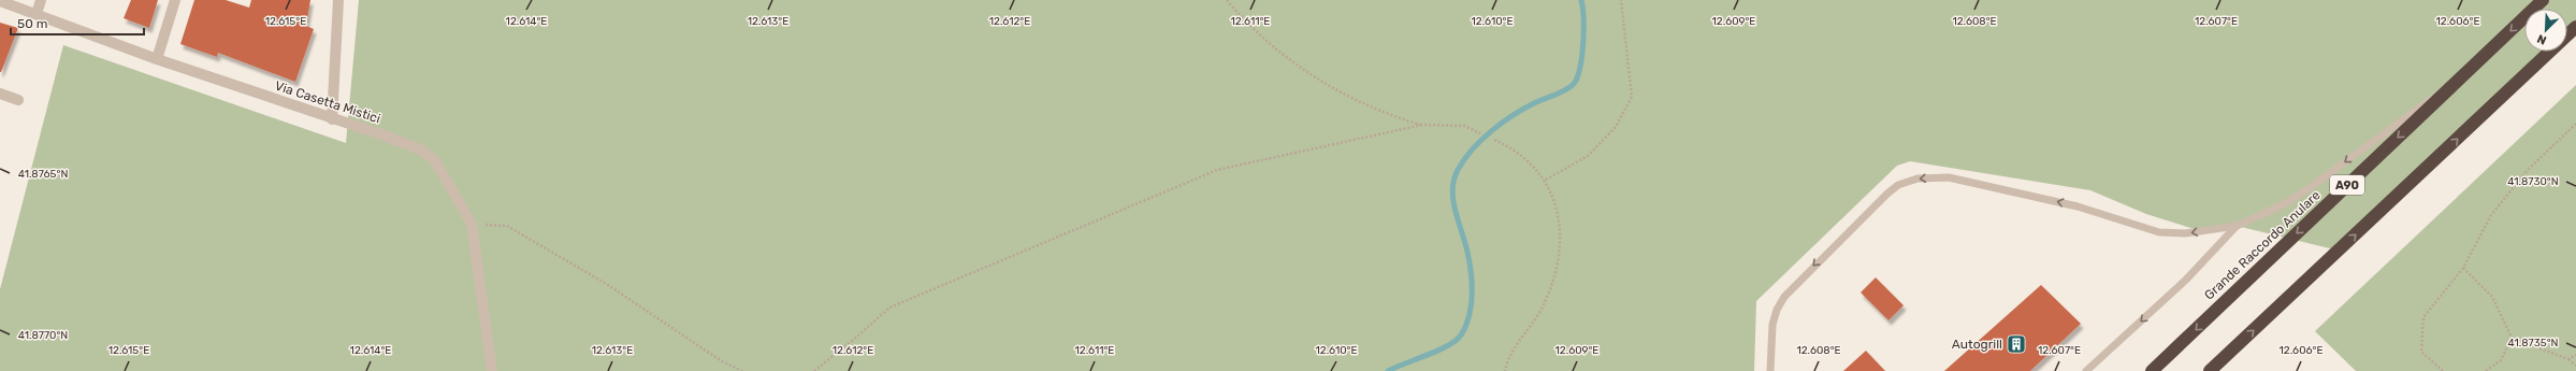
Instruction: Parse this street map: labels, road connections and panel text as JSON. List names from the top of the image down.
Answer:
{
  "streets": {
    "highway": ["A90", "Grande Raccordo Anulare"],
    "street": ["Via Casetta Mistici"]
  },
  "places": {
    "building": ["Autogrill"]
  },
  "scale_bar": "50 m",
  "north": "bottom left",
  "coordinates": [
    "12.615°E",
    "12.614°E",
    "12.610°E",
    "12.609°E",
    "12.608°E",
    "12.607°E",
    "12.613°E",
    "12.612°E",
    "12.611°E",
    "12.606°E",
    "41.8765°N",
    "41.8730°N",
    "41.8770°N",
    "41.8735°N"
  ]
}
